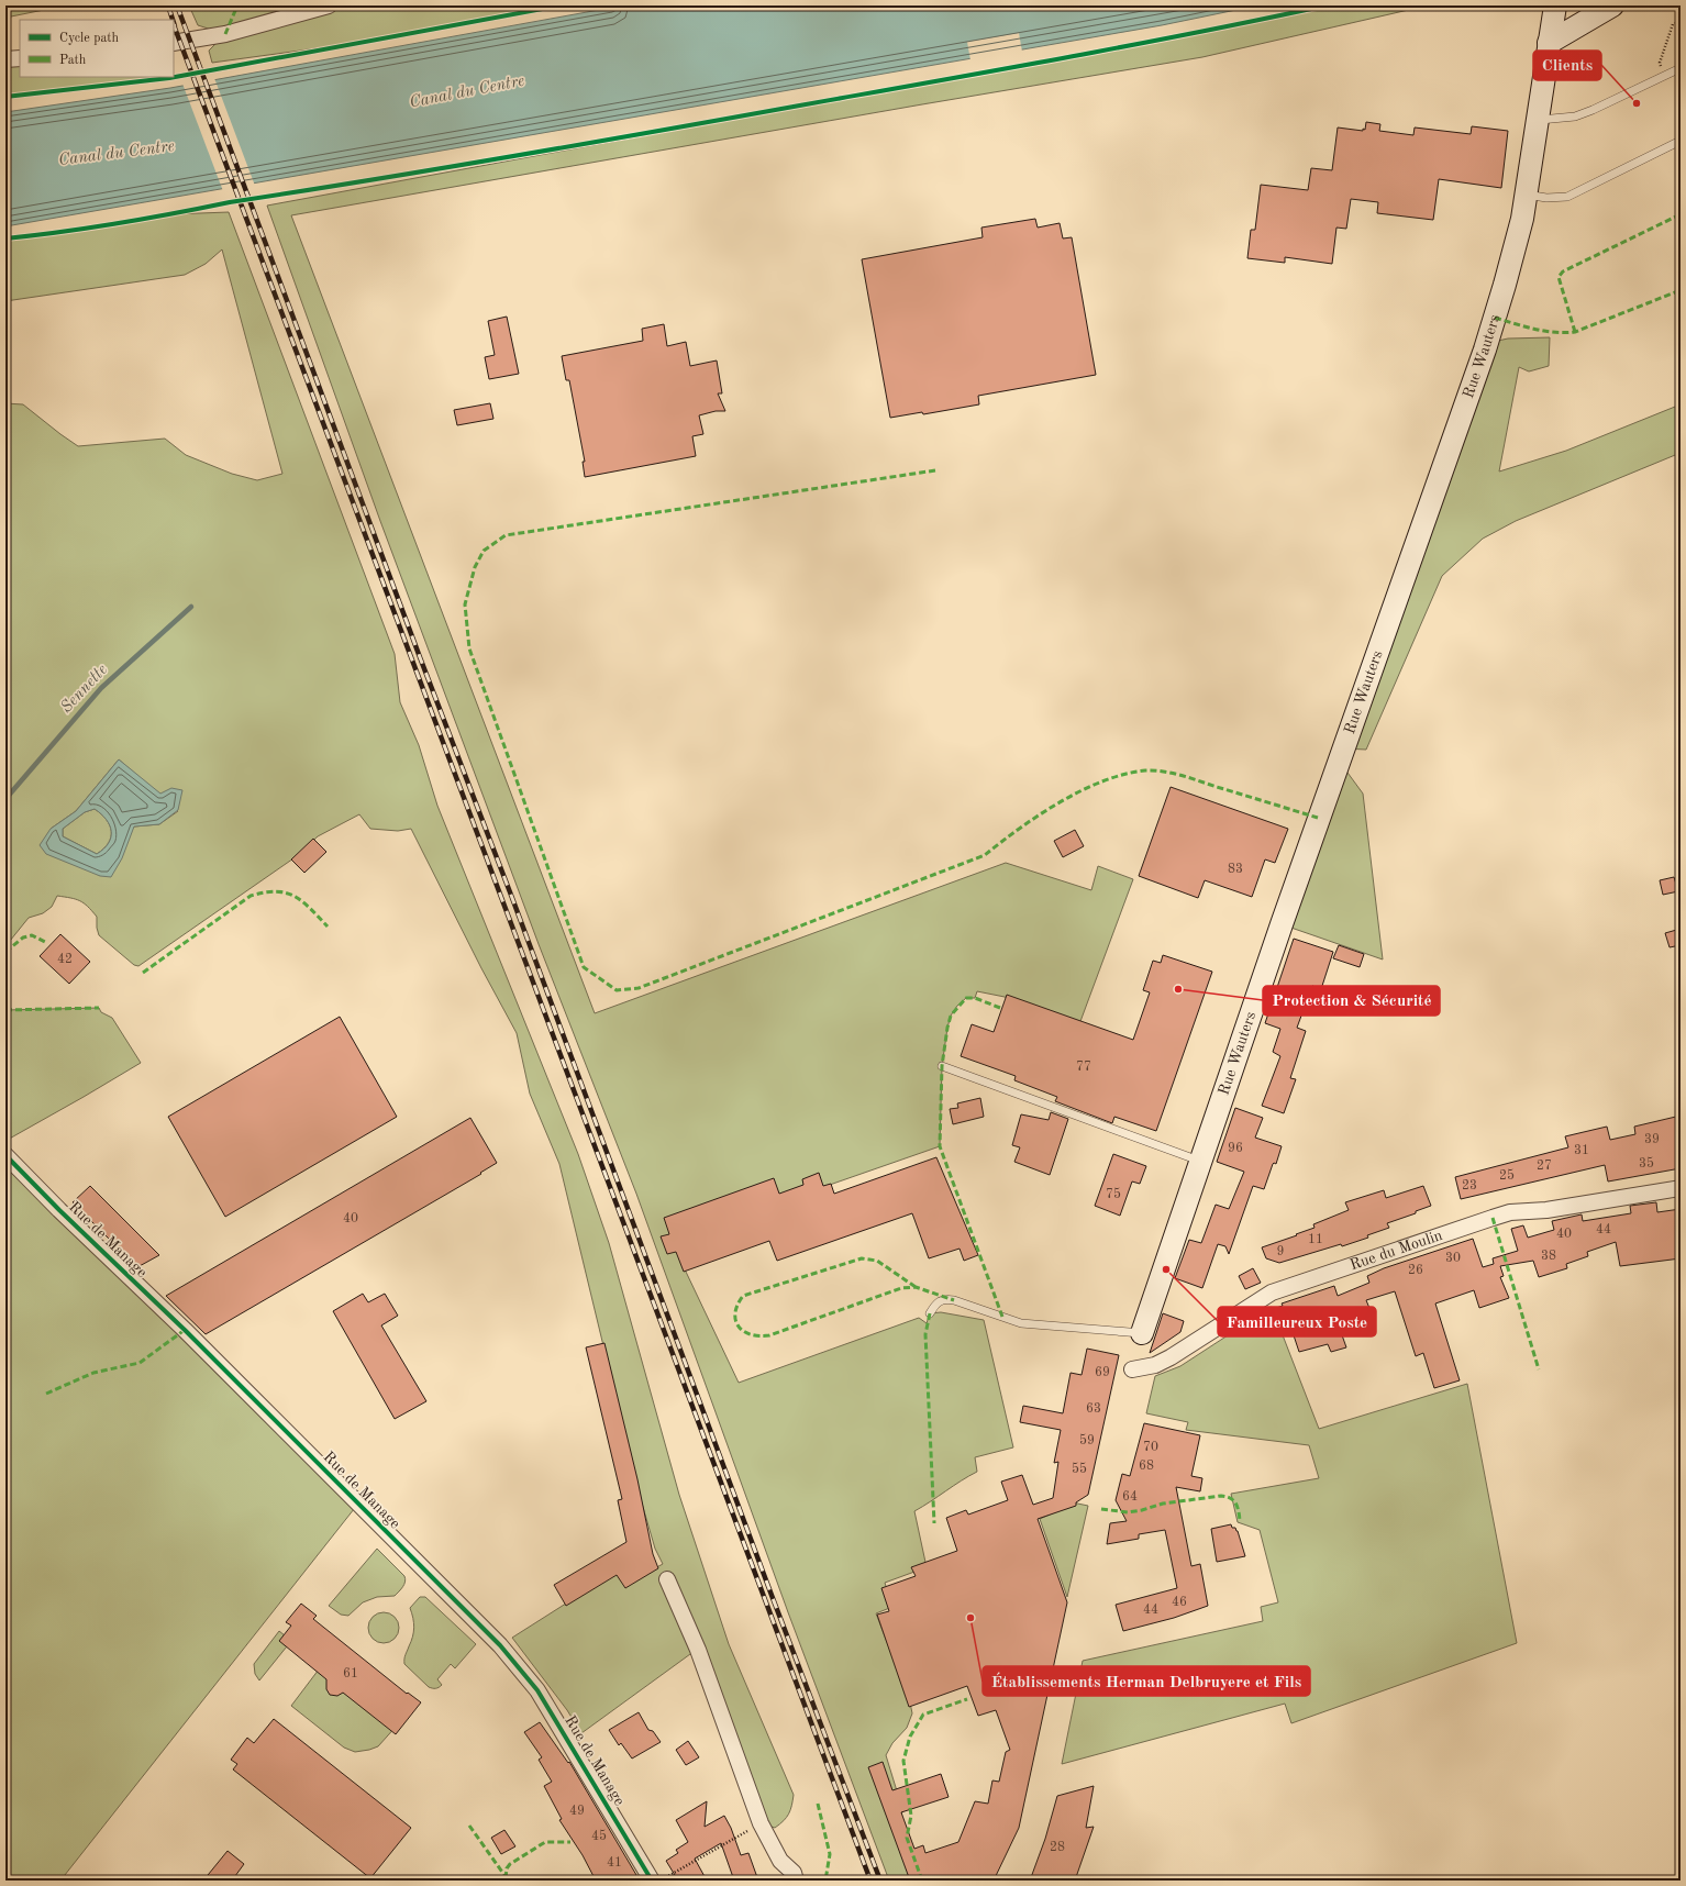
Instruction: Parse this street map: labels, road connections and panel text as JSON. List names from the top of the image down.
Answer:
{
  "streets": {
    "street": ["Rue Wauters", "Rue de Manage", "Rue du Moulin"]
  },
  "water": ["Canal du Centre", "Sennette"],
  "places": [
    "Clients",
    "Protection & Sécurité",
    "Familleureux Poste",
    "Établissements Herman Delbruyere et Fils"
  ],
  "house_numbers": [
    "83",
    "42",
    "77",
    "39",
    "96",
    "31",
    "35",
    "27",
    "25",
    "23",
    "75",
    "40",
    "44",
    "40",
    "11",
    "9",
    "38",
    "30",
    "26",
    "69",
    "63",
    "59",
    "70",
    "68",
    "55",
    "64",
    "46",
    "44",
    "61",
    "49",
    "45",
    "28",
    "41"
  ],
  "legend": ["Cycle path", "Path"]
}
